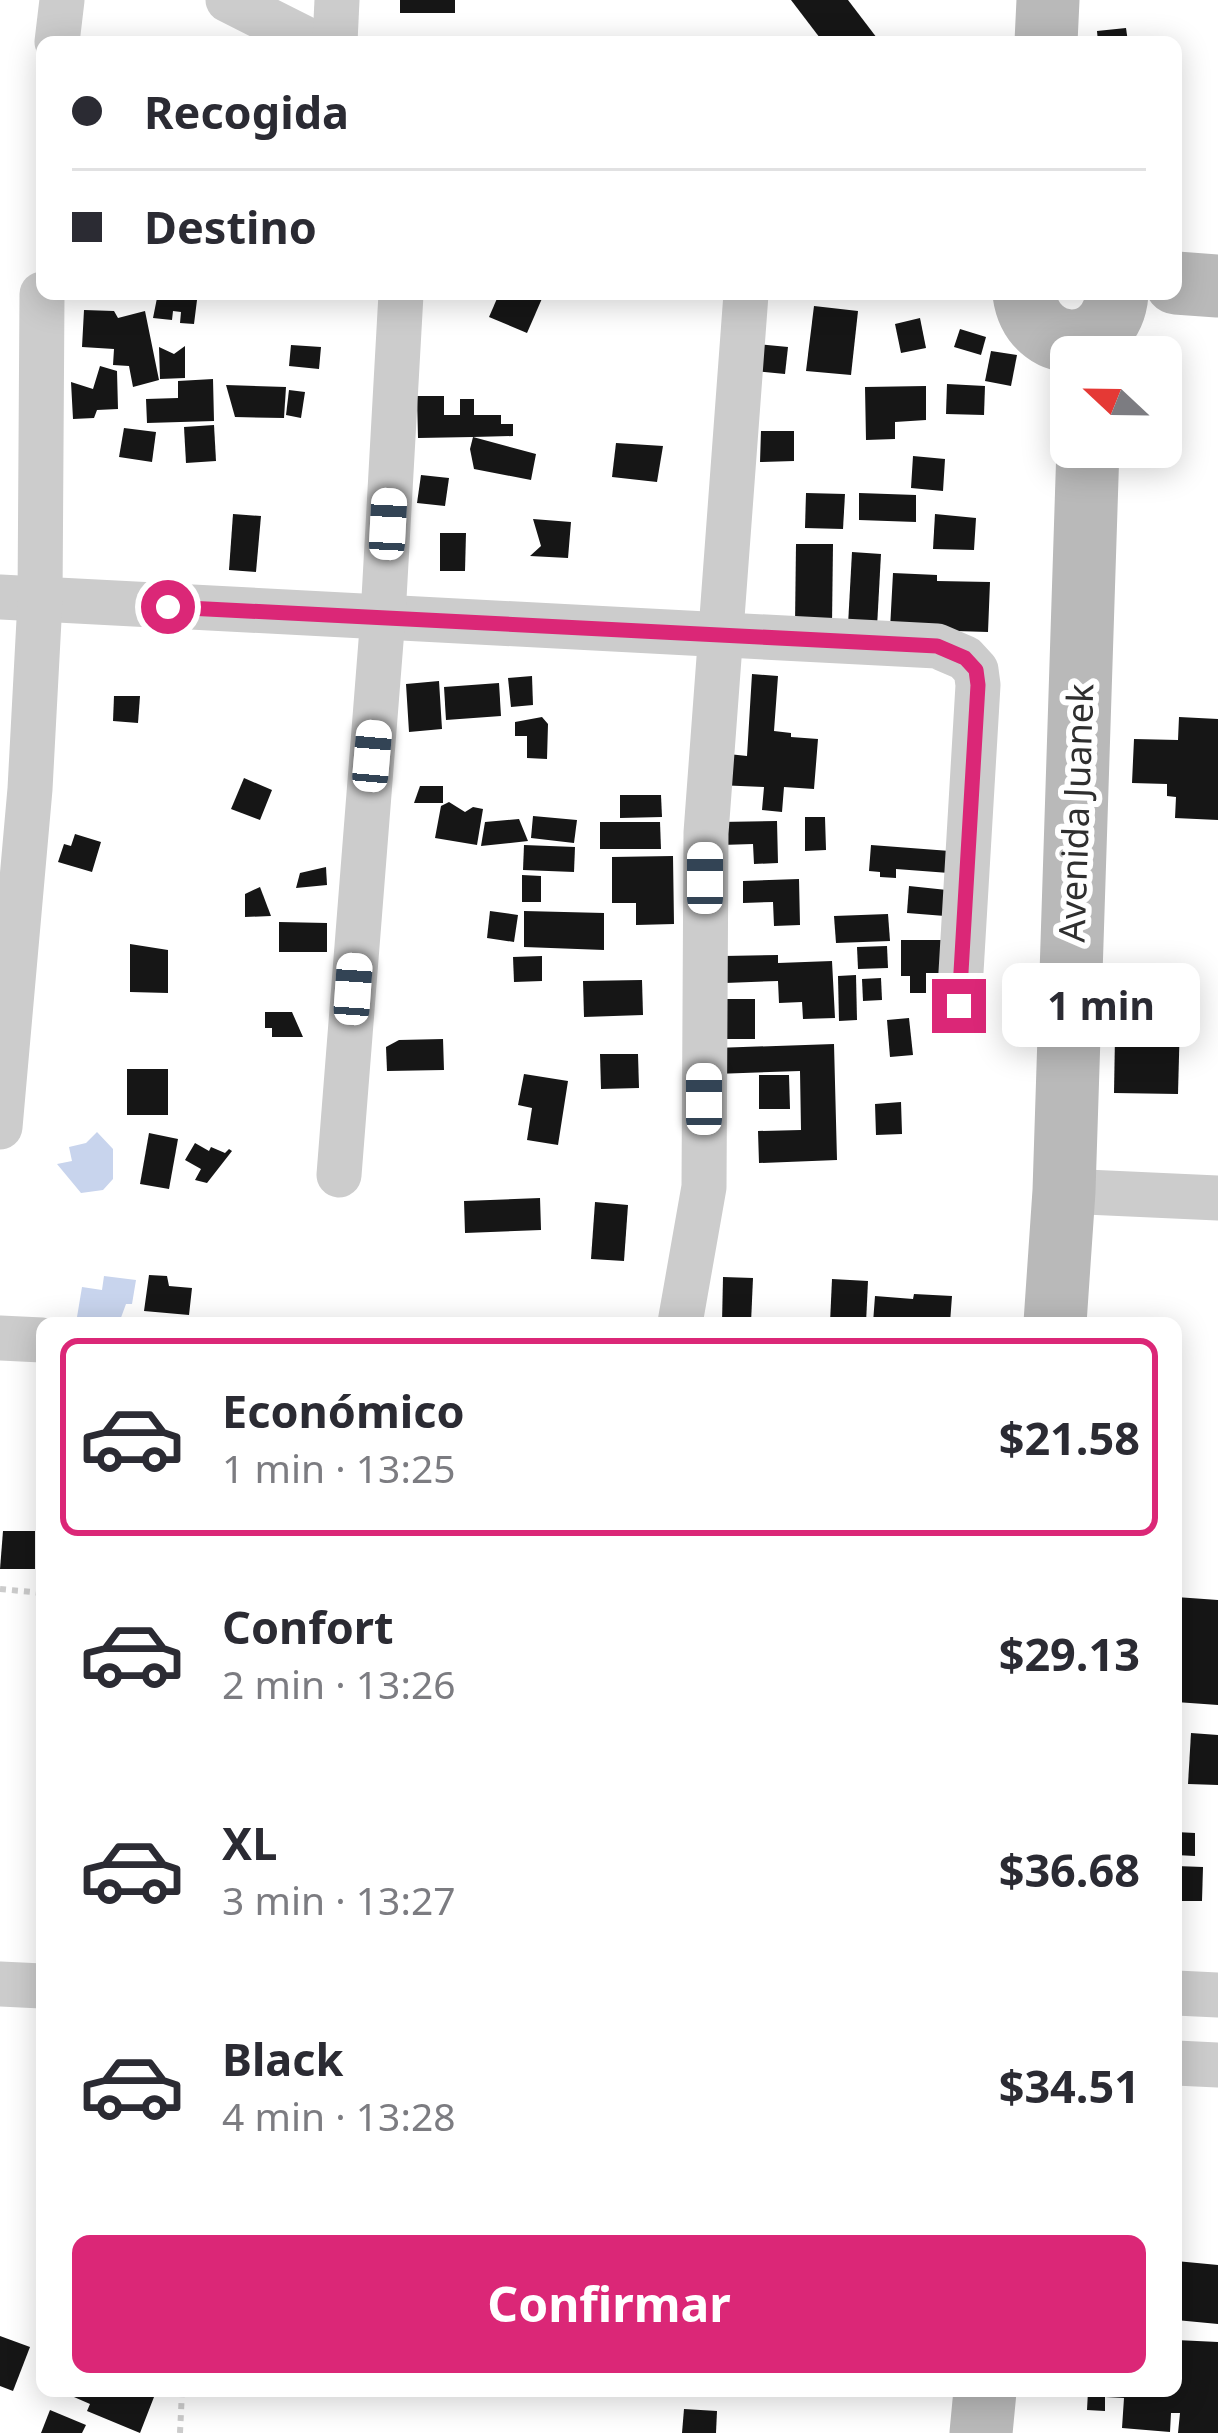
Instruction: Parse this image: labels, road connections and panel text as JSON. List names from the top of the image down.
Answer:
{
  "streets": {
    "street": ["Avenida Juanek"]
  },
  "north": "left",
  "page": {
    "banner": ["Recogida", "Destino"],
    "bubble": "1 min",
    "list": [
      {
        "name": "Económico",
        "note": "1 min · 13:25",
        "value": "$21.58"
      },
      {
        "name": "Confort",
        "note": "2 min · 13:26",
        "value": "$29.13"
      },
      {
        "name": "XL",
        "note": "3 min · 13:27",
        "value": "$36.68"
      },
      {
        "name": "Black",
        "note": "4 min · 13:28",
        "value": "$34.51"
      }
    ],
    "buttons": "Confirmar"
  }
}
